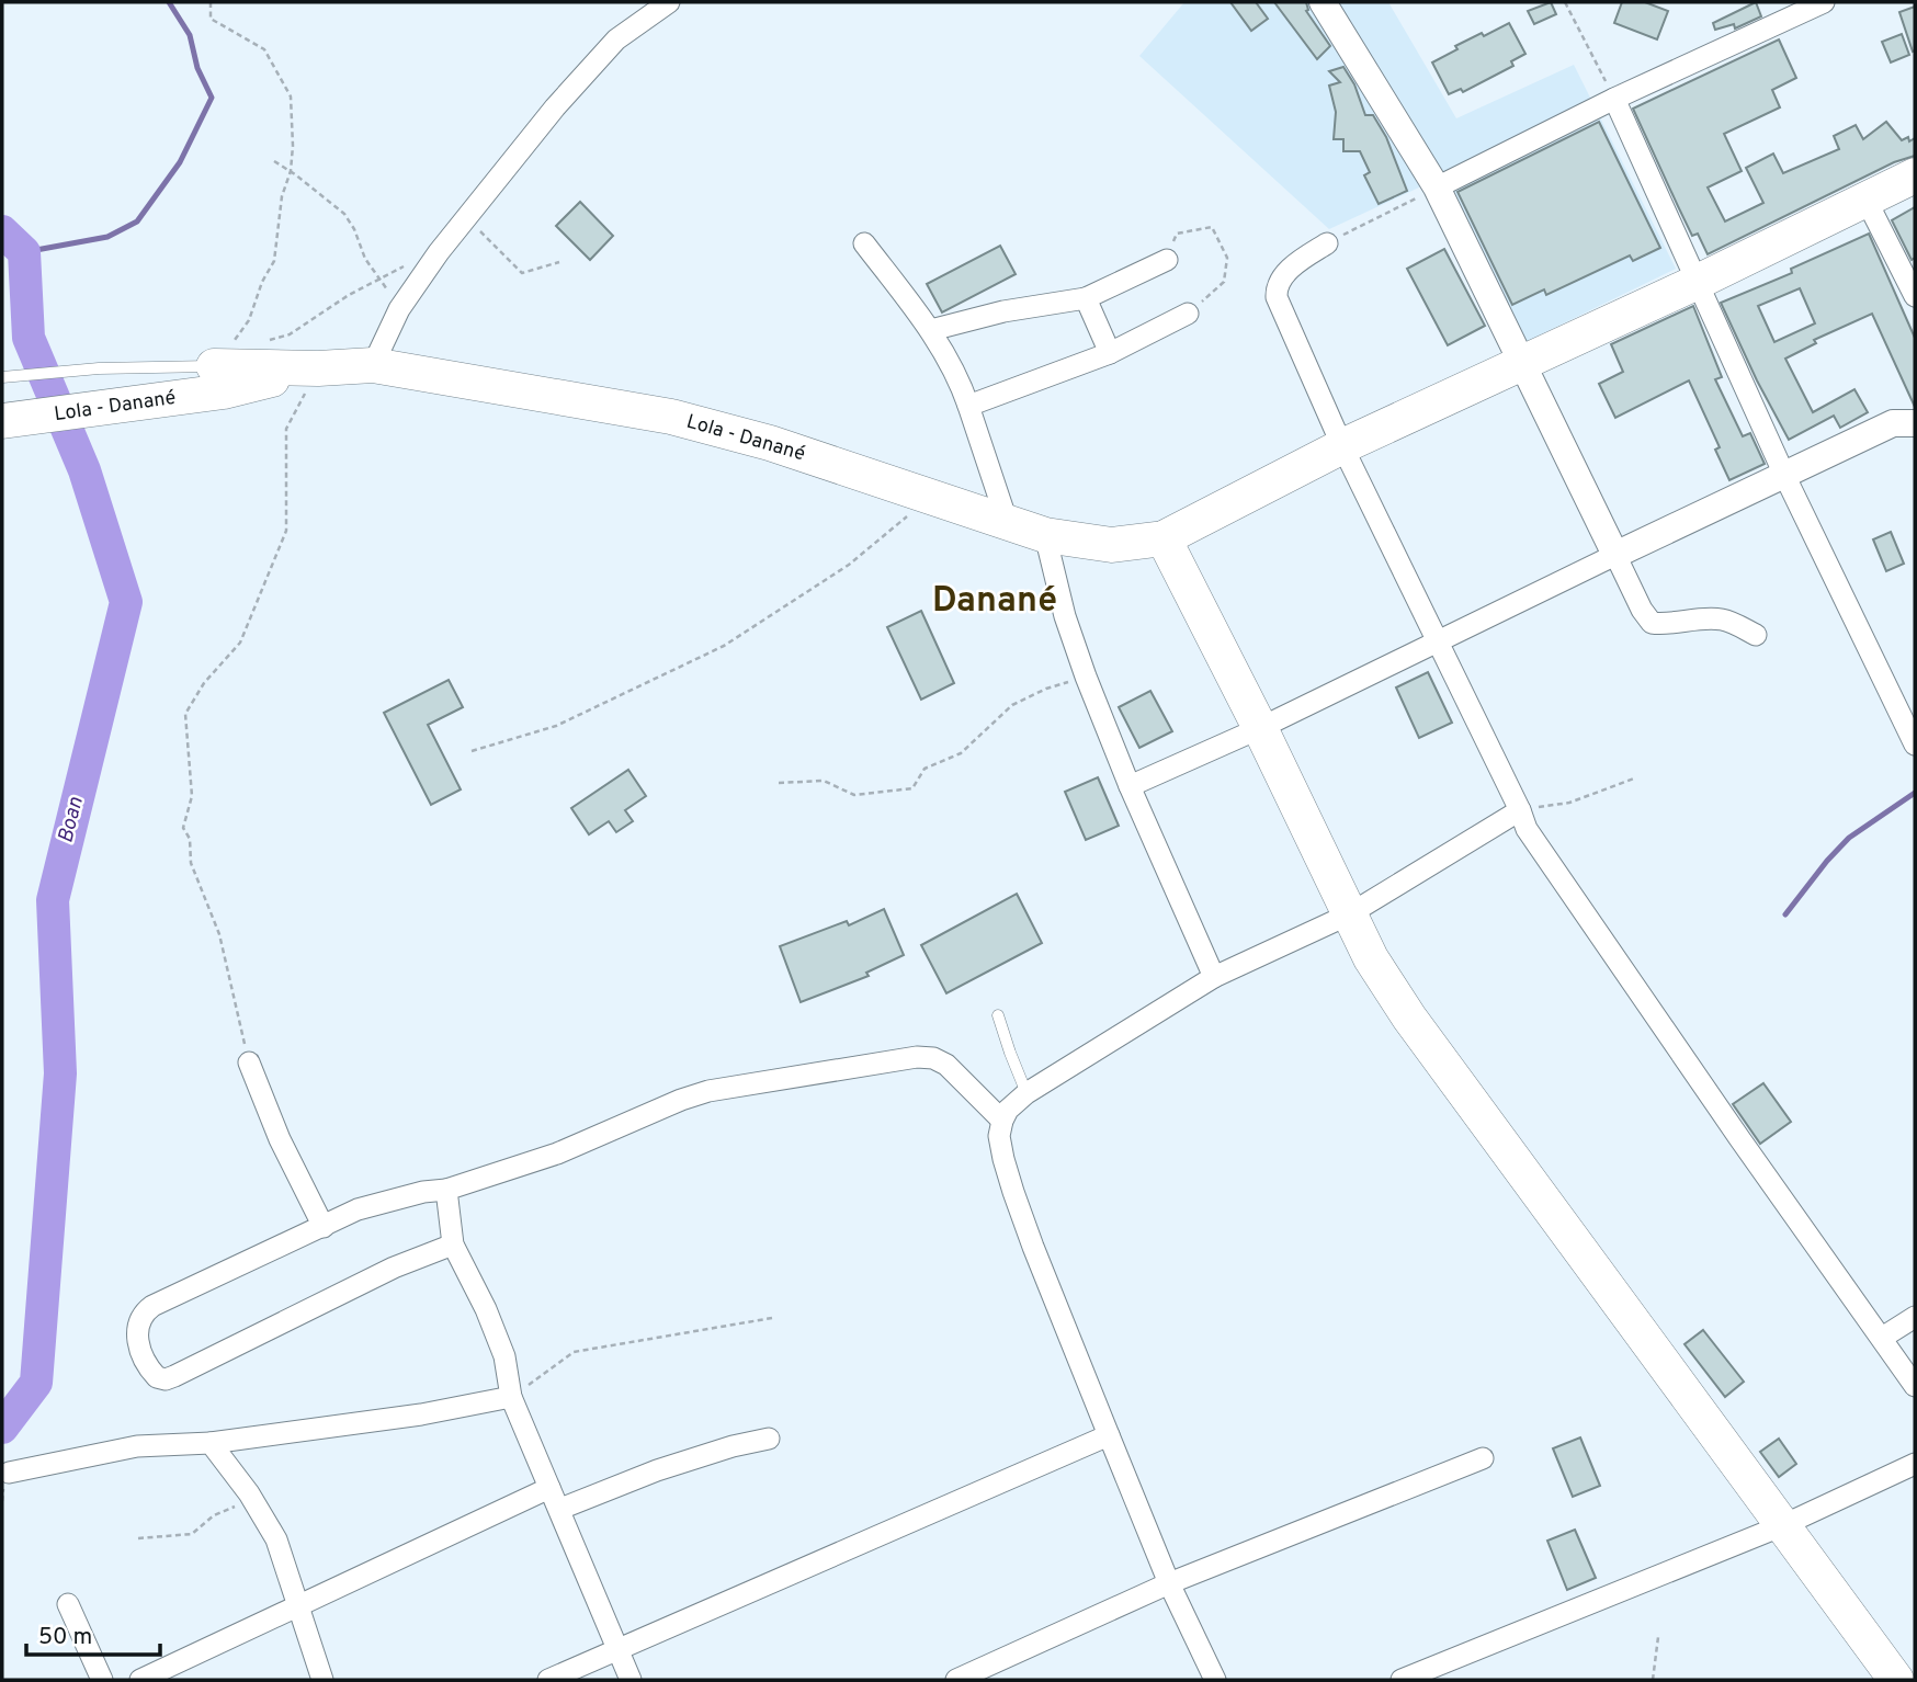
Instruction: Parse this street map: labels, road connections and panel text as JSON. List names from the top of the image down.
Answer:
{
  "streets": {
    "main road": ["Lola - Danané"]
  },
  "districts": ["Danané"],
  "water": ["Boan"],
  "scale_bar": "50 m"
}
